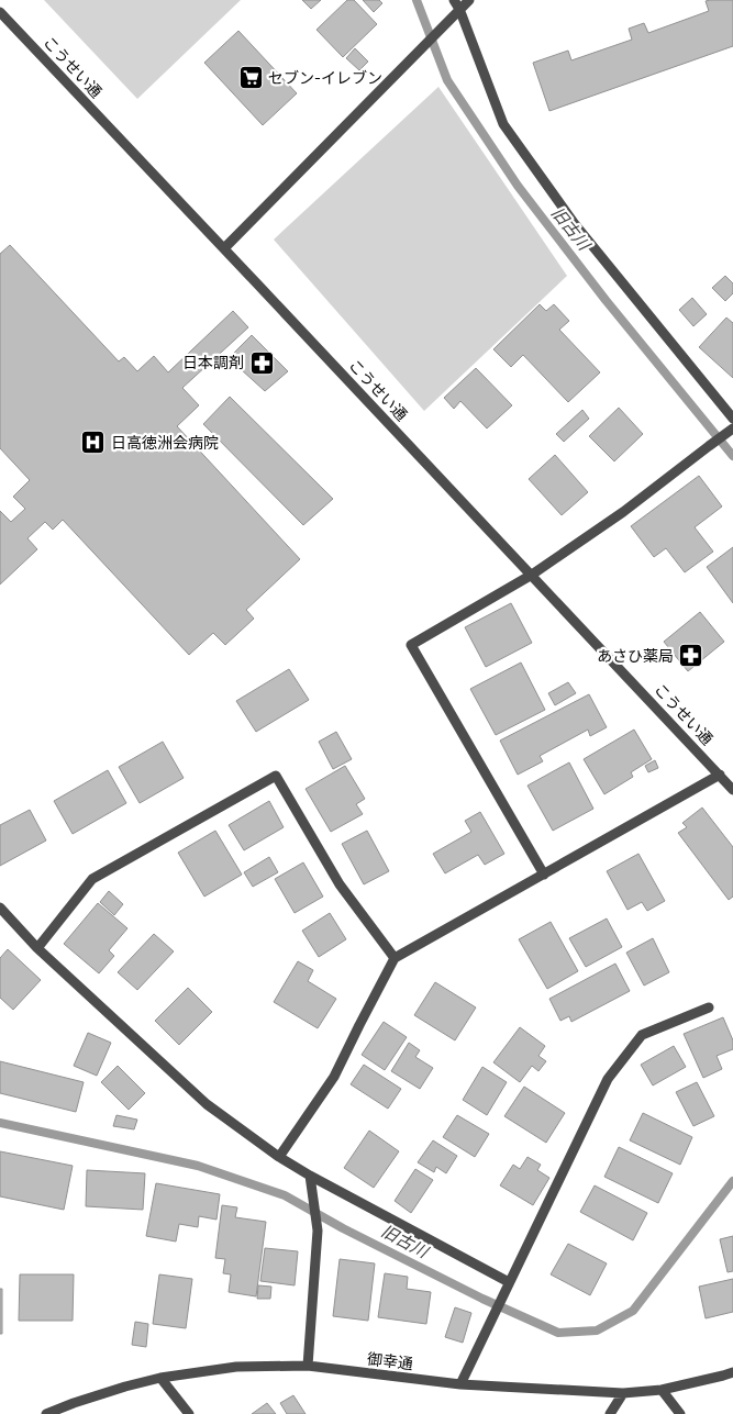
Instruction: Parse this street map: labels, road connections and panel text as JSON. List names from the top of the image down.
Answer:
{
  "streets": {
    "street": ["こうせい通", "御幸通"]
  },
  "water": ["旧古川"],
  "places": {
    "supermarket": ["セブン-イレブン"],
    "pharmacy": ["日本調剤", "あさひ薬局"],
    "hospital": ["日高徳洲会病院"]
  }
}
